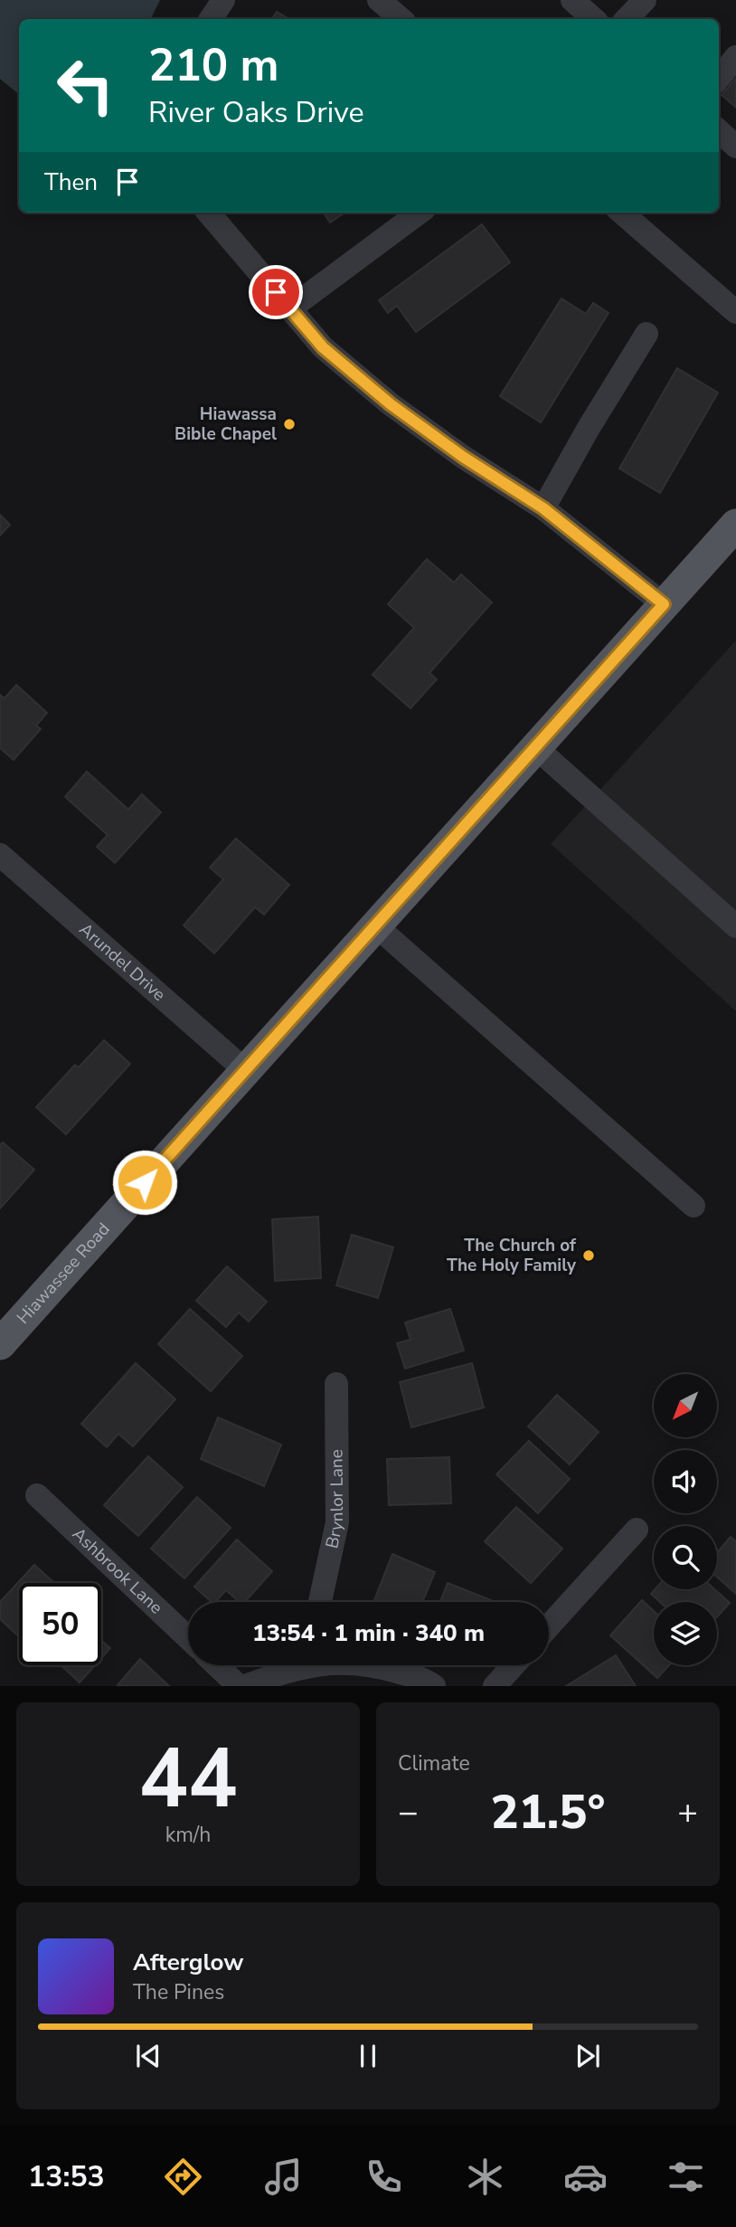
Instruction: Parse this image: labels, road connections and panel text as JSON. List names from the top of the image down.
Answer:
{
  "streets": {
    "main road": ["Hiawassee Road"],
    "street": ["Arundel Drive", "Brynlor Lane", "Ashbrook Lane"]
  },
  "crossings": [
    ["Arundel Drive", "Hiawassee Road"]
  ],
  "places": ["Hiawassa Bible Chapel", "The Church of The Holy Family"],
  "north": "bottom left",
  "page": {
    "turn": ["210 m", "River Oaks Drive"],
    "then": "Then",
    "limit": "50",
    "trip": "13:54 · 1 min · 340 m",
    "tile": [
      ["44", "km/h"],
      "Climate"
    ],
    "heat": ["−", "21.5°", "+"],
    "song": ["Afterglow", "The Pines"],
    "tabs": "13:53"
  }
}
